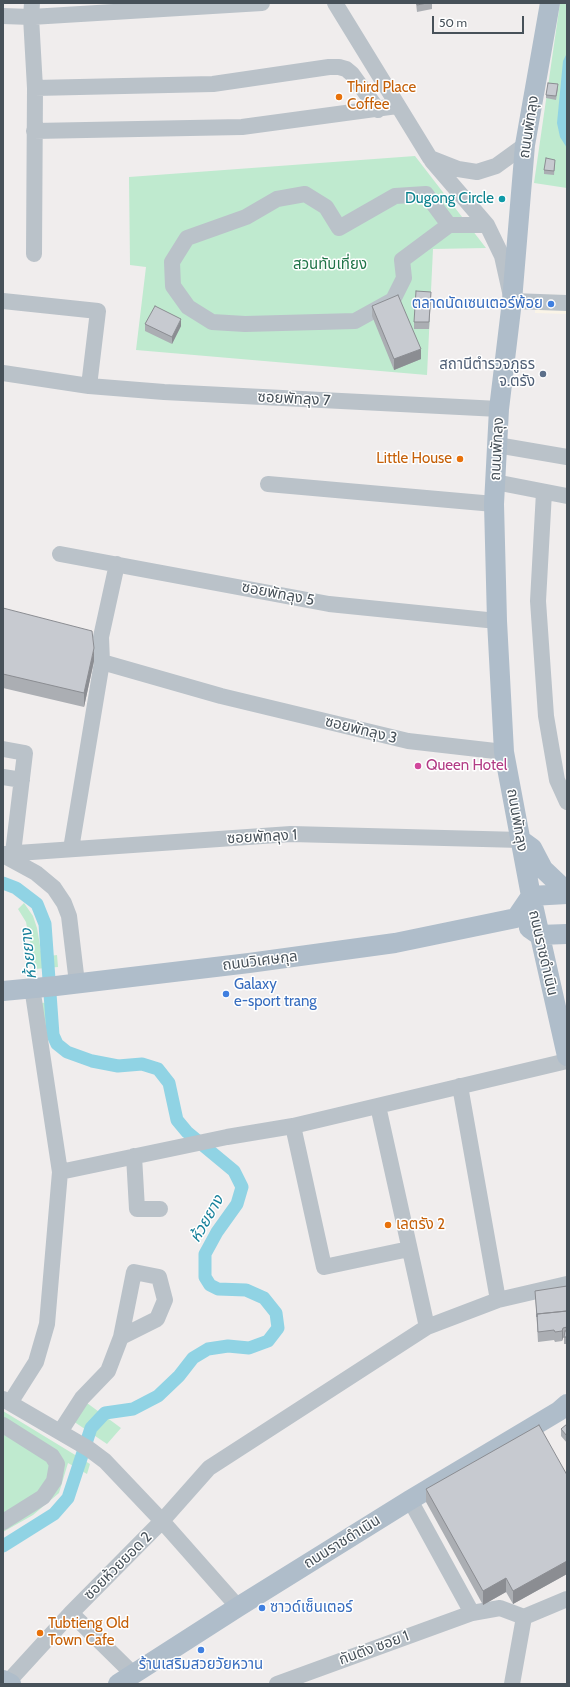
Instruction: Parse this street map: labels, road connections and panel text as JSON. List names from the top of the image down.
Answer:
{
  "streets": {
    "main road": ["ถนนพัทลุง", "ถนนราชดำเนิน", "ถนนวิเศษกุล"],
    "street": [
      "ซอยพัทลุง 7",
      "ซอยพัทลุง 5",
      "ซอยพัทลุง 3",
      "ซอยพัทลุง 1",
      "ซอยห้วยยอด 2",
      "กันตัง ซอย 1"
    ]
  },
  "crossings": [
    ["ถนนพัทลุง", "ซอยพัทลุง 7"],
    ["ถนนพัทลุง", "ซอยพัทลุง 5"],
    ["ถนนพัทลุง", "ซอยพัทลุง 3"],
    ["ถนนพัทลุง", "ซอยพัทลุง 1"],
    ["ถนนพัทลุง", "ถนนราชดำเนิน"]
  ],
  "water": ["ห้วยยาง"],
  "parks": ["สวนทับเที่ยง"],
  "places": [
    "Third Place Coffee",
    "Dugong Circle",
    "ตลาดนัดเซนเตอร์พ้อย",
    "สถานีตำรวจภูธร จ.ตรัง",
    "Little House",
    "Queen Hotel",
    "Galaxy e-sport trang",
    "เลตรัง 2",
    "ซาวด์เซ็นเตอร์",
    "Tubtieng Old Town Cafe",
    "ร้านเสริมสวยวัยหวาน"
  ],
  "scale_bar": "50 m"
}
